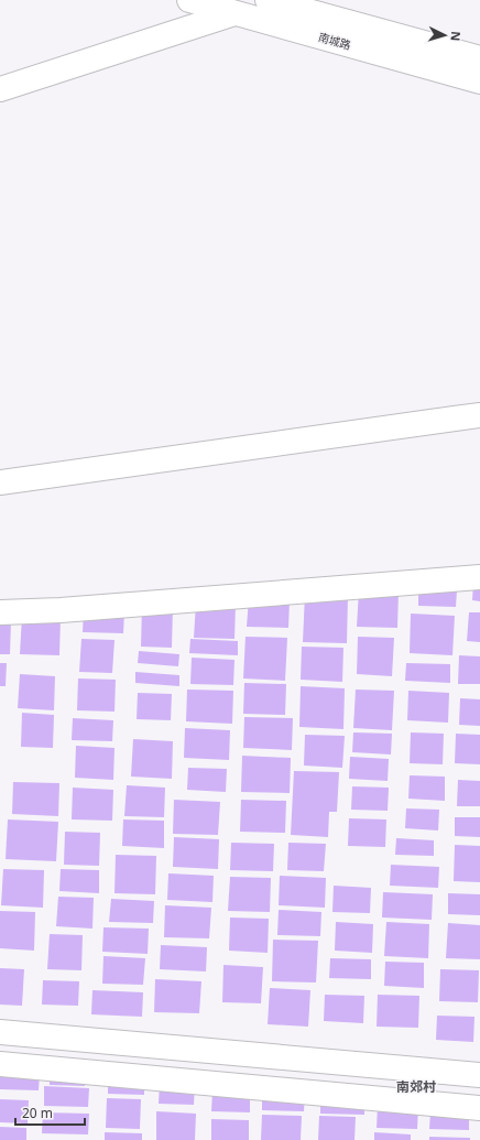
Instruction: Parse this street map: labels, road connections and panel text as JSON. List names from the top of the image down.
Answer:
{
  "streets": {
    "street": ["南城路"]
  },
  "districts": ["南郊村"],
  "scale_bar": "20 m",
  "north": "right"
}
